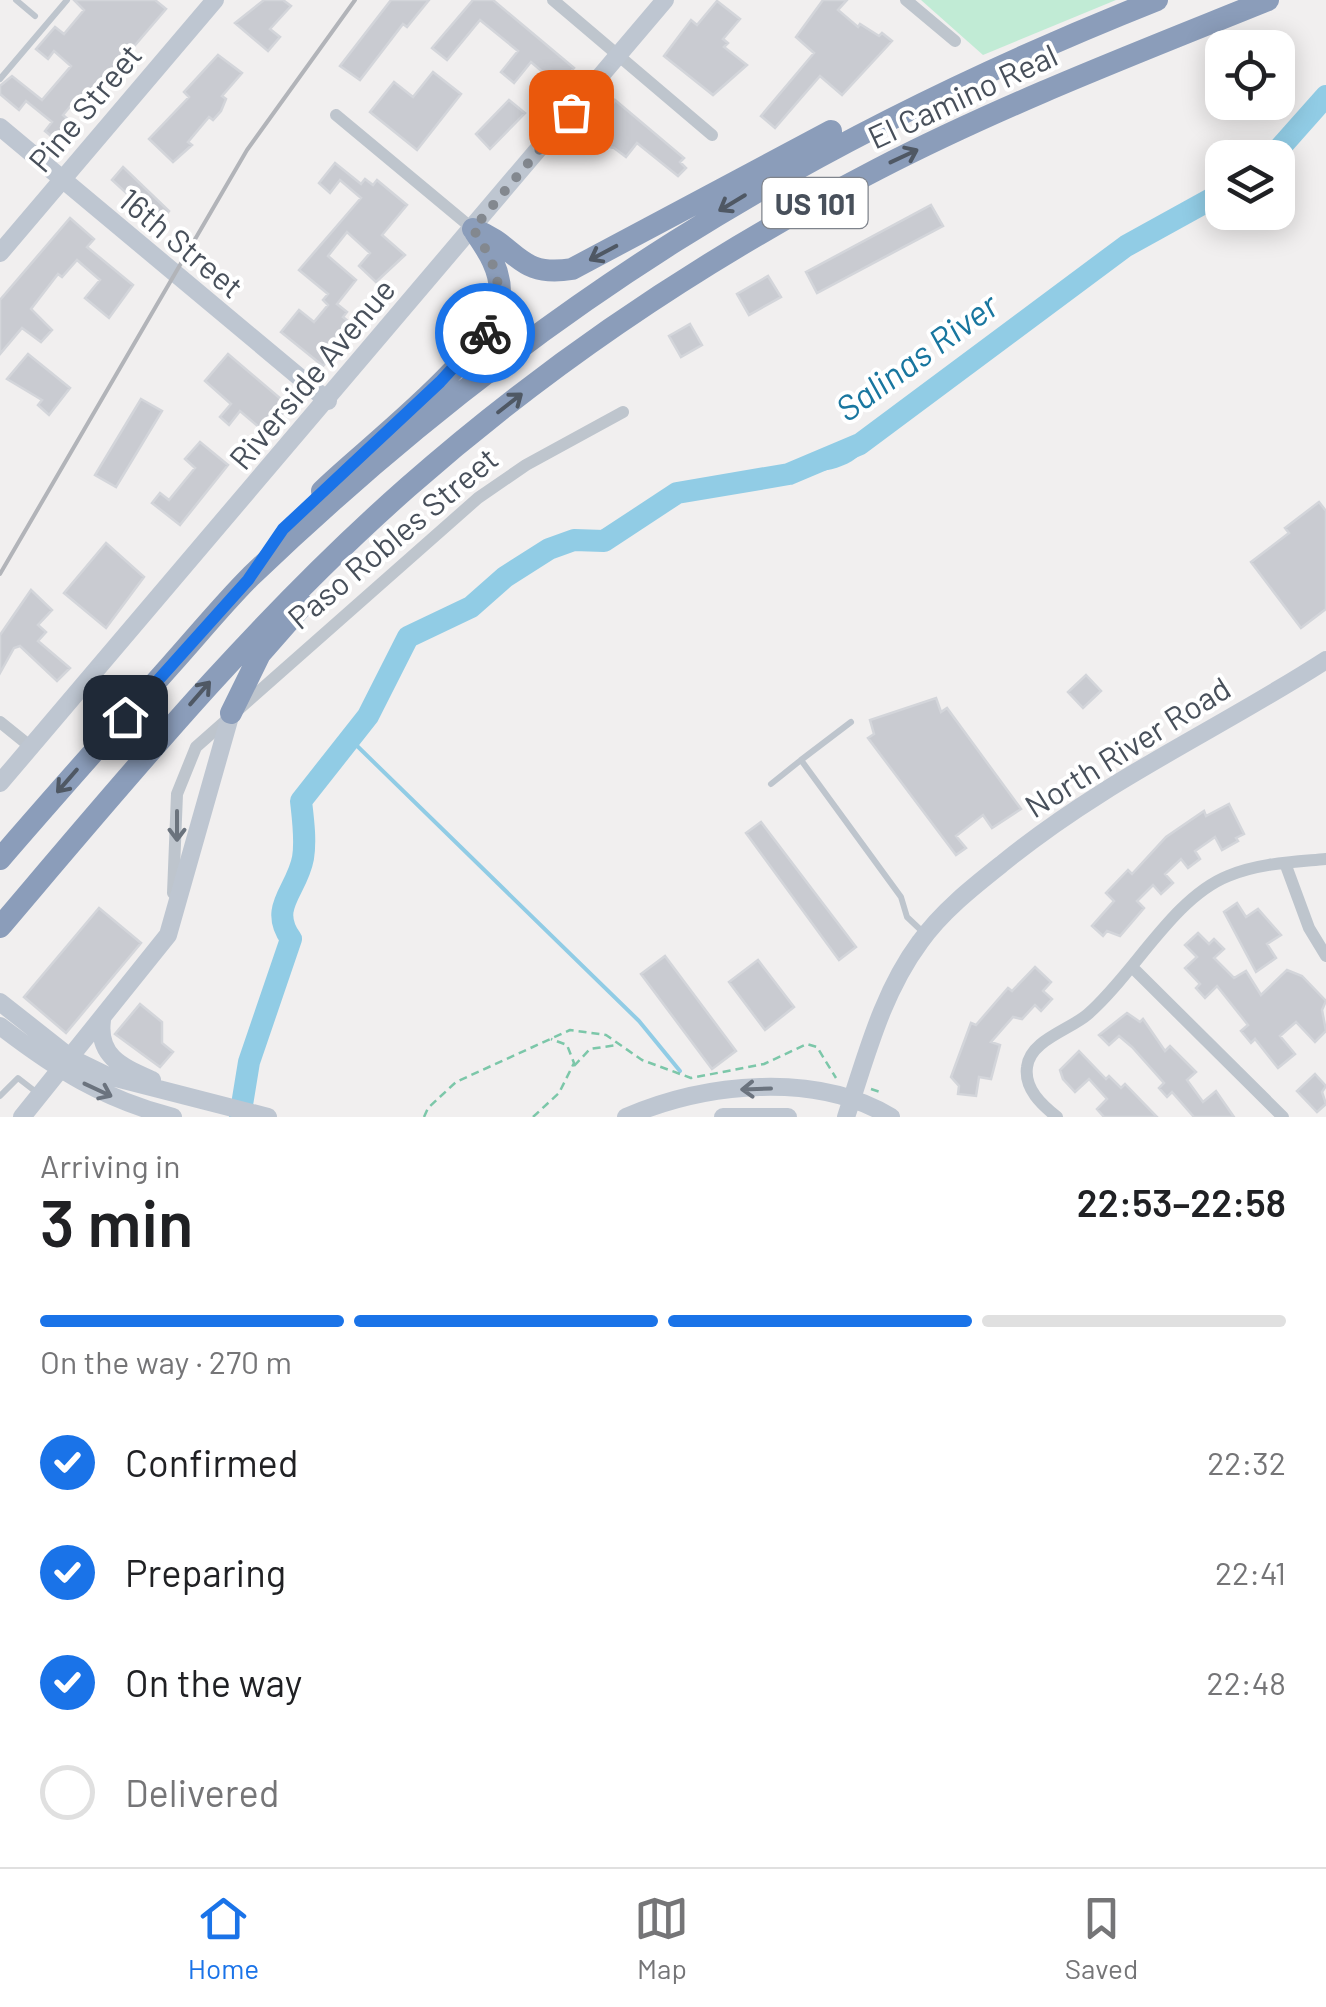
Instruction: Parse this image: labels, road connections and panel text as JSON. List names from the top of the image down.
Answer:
{
  "streets": {
    "highway": ["El Camino Real", "US 101"],
    "main road": [
      "Pine Street",
      "16th Street",
      "Riverside Avenue",
      "Paso Robles Street",
      "North River Road"
    ]
  },
  "crossings": [
    ["Pine Street", "16th Street"],
    ["16th Street", "Riverside Avenue"]
  ],
  "water": ["Salinas River"],
  "page": {
    "heading": ["3 min", "Arriving in", "22:53–22:58"],
    "bar": "On the way · 270 m",
    "list": [
      ["Confirmed", "22:32"],
      ["Preparing", "22:41"],
      ["On the way", "22:48"],
      "Delivered"
    ],
    "tabs": ["Home", "Map", "Saved"]
  }
}
